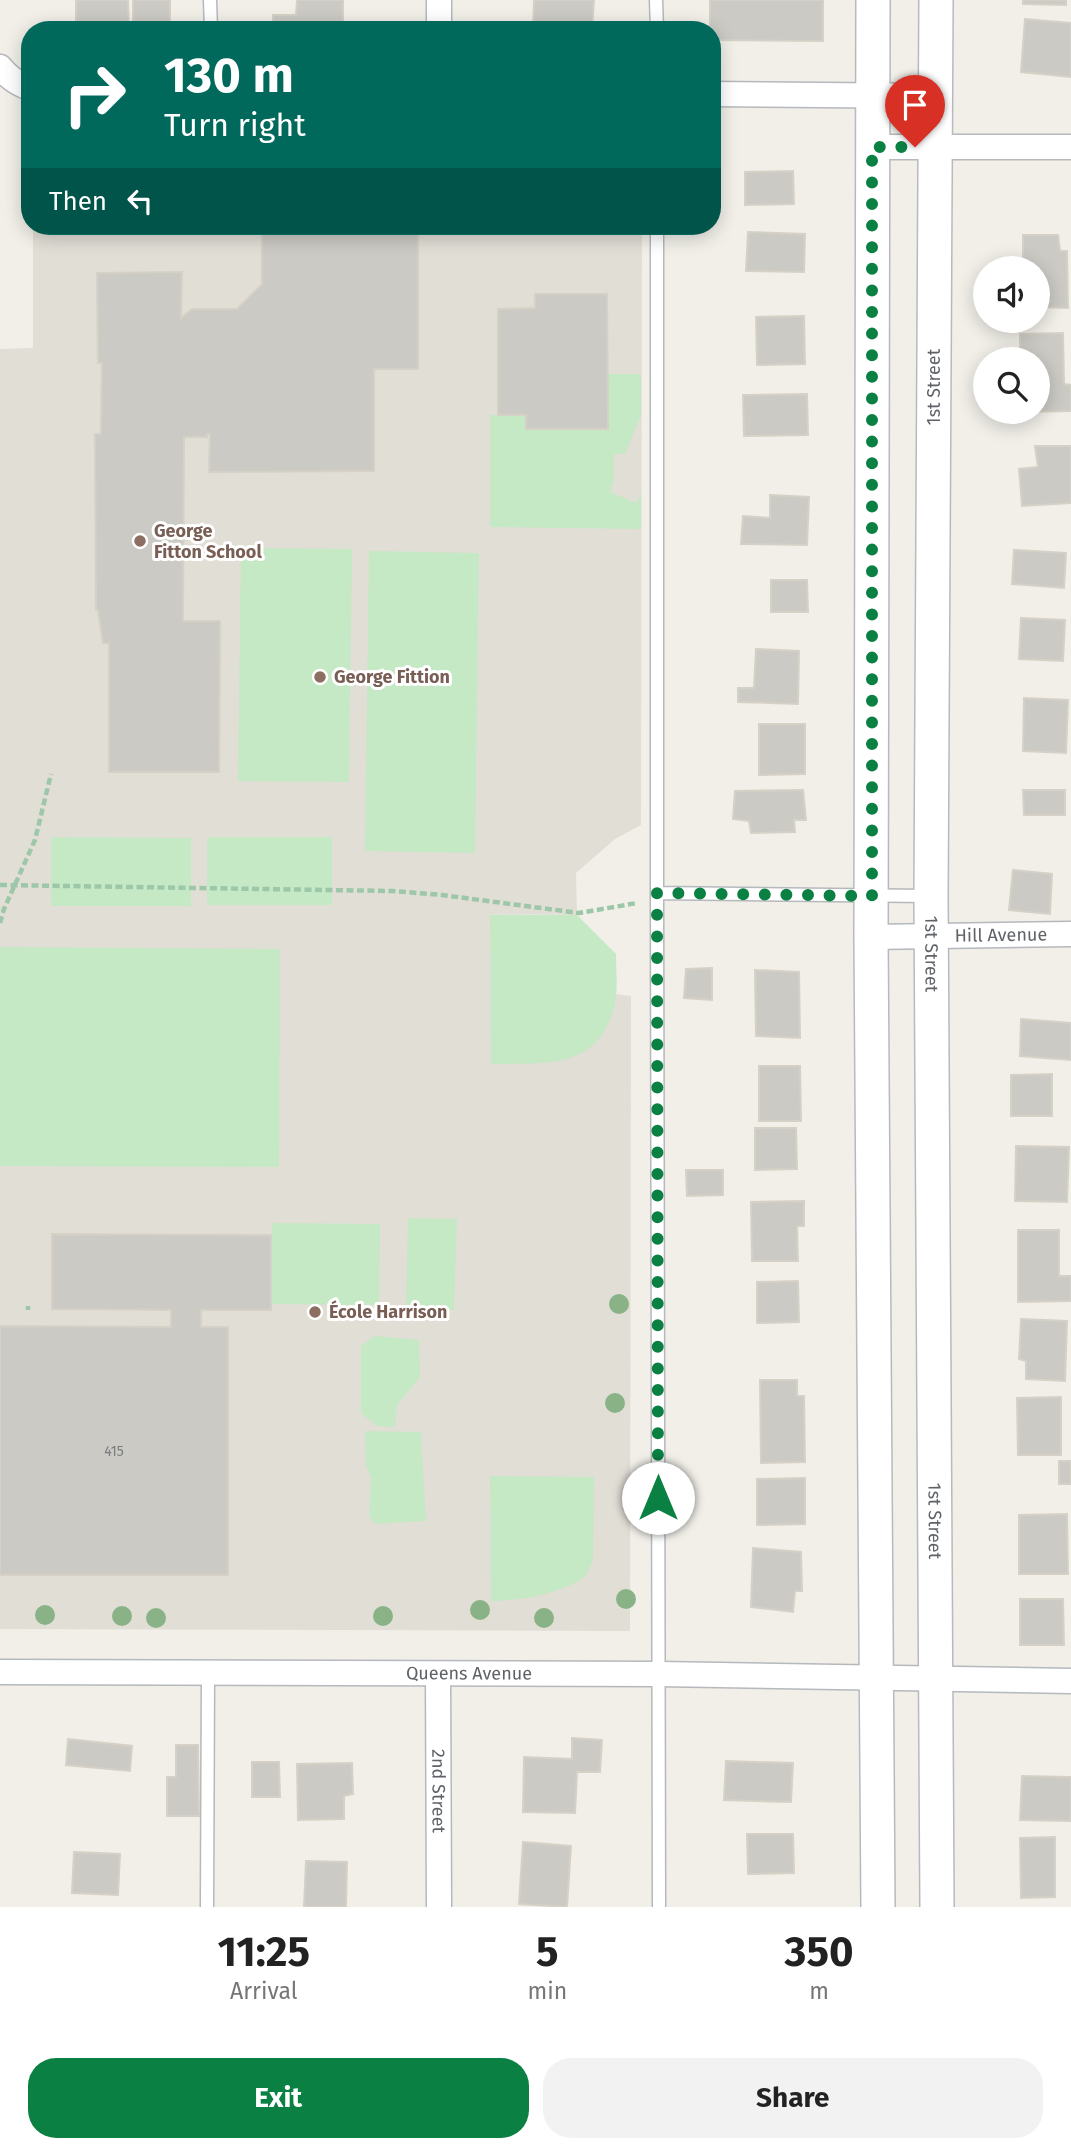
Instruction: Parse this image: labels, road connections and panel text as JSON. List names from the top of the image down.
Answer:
{
  "streets": {
    "main road": ["1st Street"],
    "street": ["Hill Avenue", "Queens Avenue", "2nd Street"]
  },
  "crossings": [
    ["1st Street", "Hill Avenue"],
    ["1st Street", "Queens Avenue"],
    ["Queens Avenue", "2nd Street"]
  ],
  "places": ["George Fitton School", "George Fittion", "École Harrison"],
  "house_numbers": ["415"],
  "page": {
    "turn": ["130 m", "Turn right"],
    "then": "Then",
    "eta": [
      "11:25",
      "Arrival",
      "5",
      "min",
      "350",
      "m"
    ],
    "buttons": ["Exit", "Share"]
  }
}
